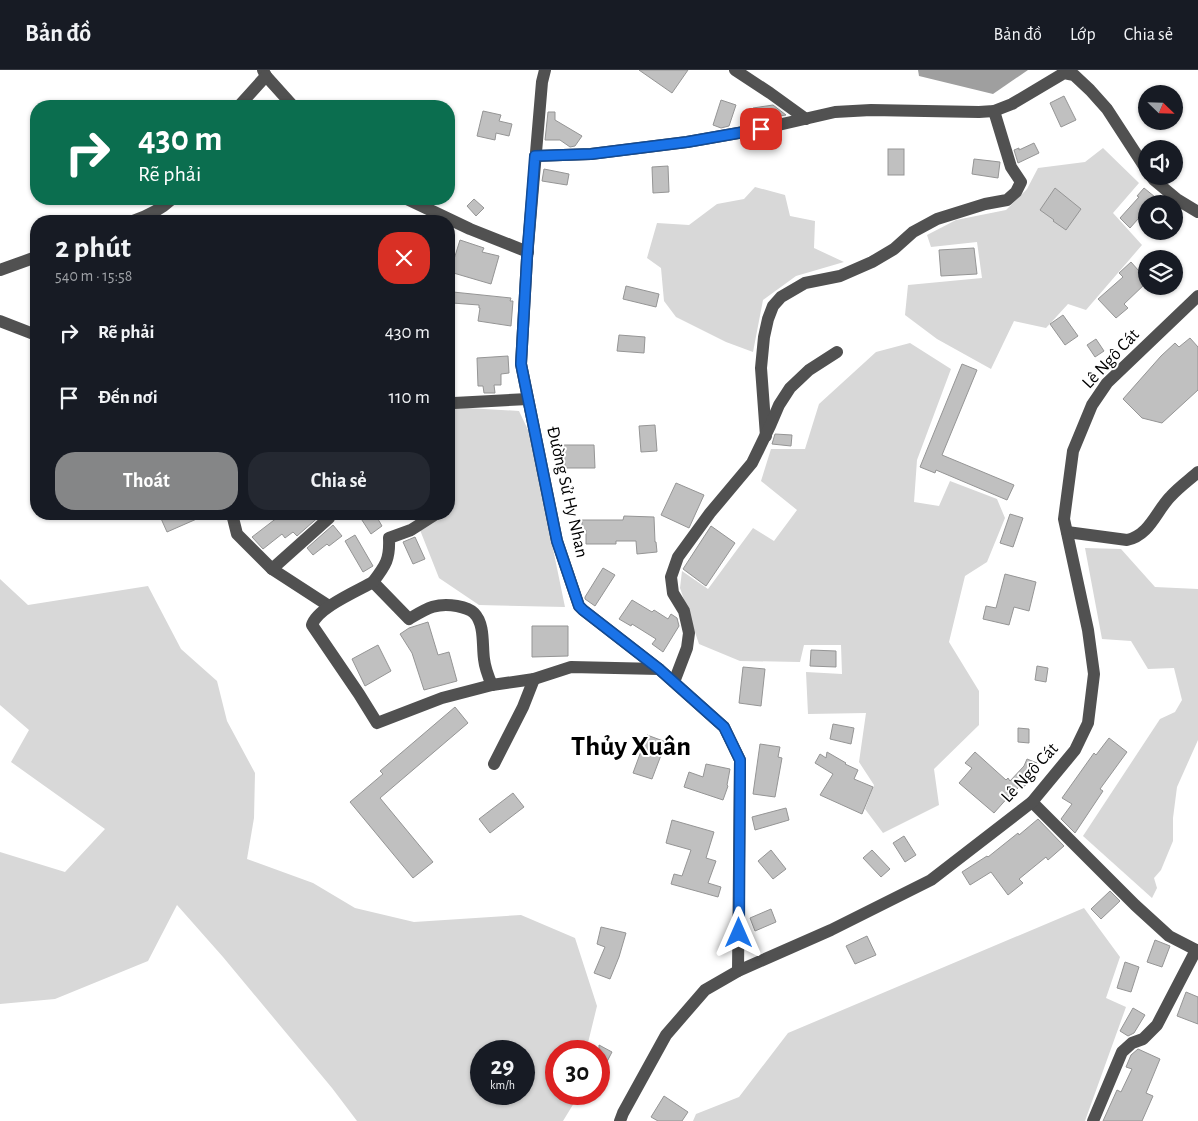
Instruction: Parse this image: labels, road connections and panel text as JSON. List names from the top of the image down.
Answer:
{
  "streets": {
    "street": ["Lê Ngô Cát", "Đường Sử Hy Nhan"]
  },
  "crossings": [
    ["Lê Ngô Cát", "Đường Sử Hy Nhan"]
  ],
  "districts": ["Thủy Xuân"],
  "north": "bottom right",
  "page": {
    "header": "Bản đồ",
    "nav": ["Bản đồ", "Lớp", "Chia sẻ"],
    "turn": ["430 m", "Rẽ phải"],
    "heading": ["2 phút", "540 m · 15:58"],
    "list": [
      {
        "name": "Rẽ phải",
        "value": "430 m"
      },
      {
        "name": "Đến nơi",
        "value": "110 m"
      }
    ],
    "buttons": ["Thoát", "Chia sẻ"],
    "speed": "29 km/h",
    "limit": "30"
  }
}
